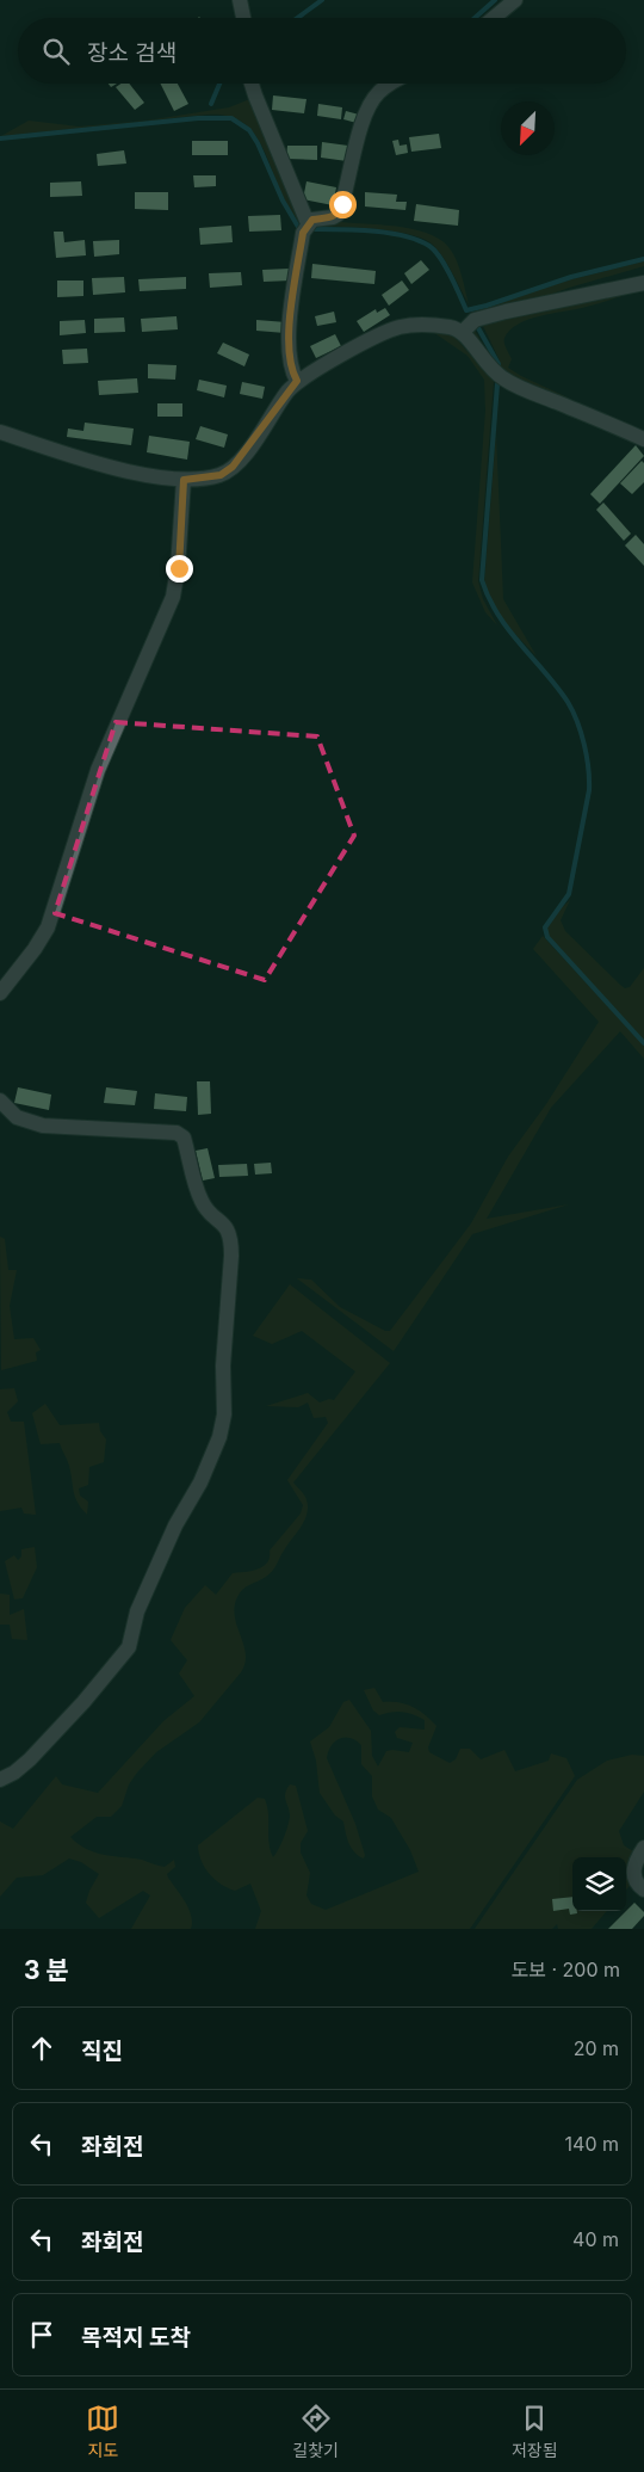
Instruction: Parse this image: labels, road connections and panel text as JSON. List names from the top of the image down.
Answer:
{
  "north": "bottom left",
  "page": {
    "search": "장소 검색",
    "heading": ["3 분", "도보 · 200 m"],
    "list": [
      ["직진", "20 m"],
      ["좌회전", "140 m"],
      ["좌회전", "40 m"],
      "목적지 도착"
    ],
    "nav": ["지도", "길찾기", "저장됨"]
  }
}
